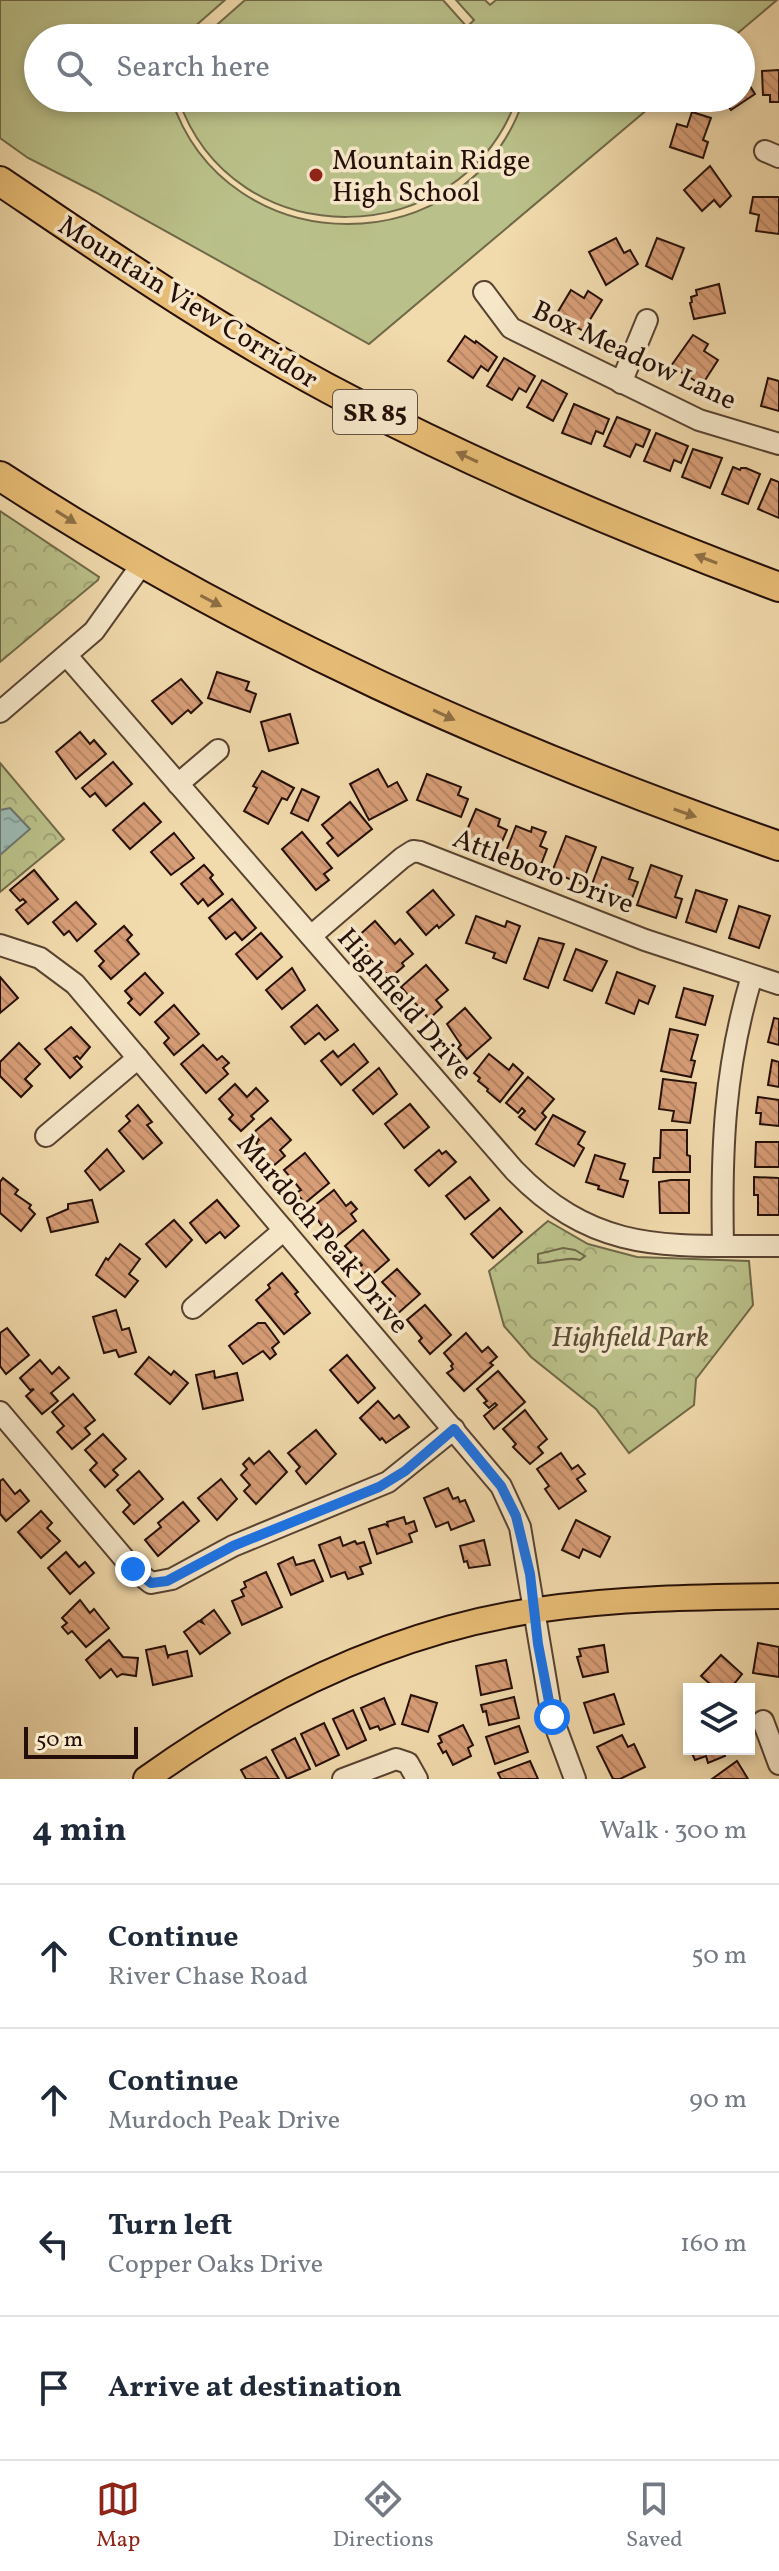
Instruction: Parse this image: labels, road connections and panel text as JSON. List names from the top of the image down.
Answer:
{
  "streets": {
    "highway": ["Mountain View Corridor", "SR 85"],
    "street": [
      "Box Meadow Lane",
      "Attleboro Drive",
      "Highfield Drive",
      "Murdoch Peak Drive"
    ]
  },
  "crossings": [
    ["Attleboro Drive", "Highfield Drive"]
  ],
  "parks": ["Highfield Park"],
  "places": ["Mountain Ridge High School"],
  "scale_bar": "50 m",
  "page": {
    "search": "Search here",
    "scale": "50 m",
    "heading": ["4 min", "Walk · 300 m"],
    "list": [
      ["Continue", "River Chase Road", "50 m"],
      ["Continue", "Murdoch Peak Drive", "90 m"],
      ["Turn left", "Copper Oaks Drive", "160 m"],
      "Arrive at destination"
    ],
    "nav": ["Map", "Directions", "Saved"]
  }
}
